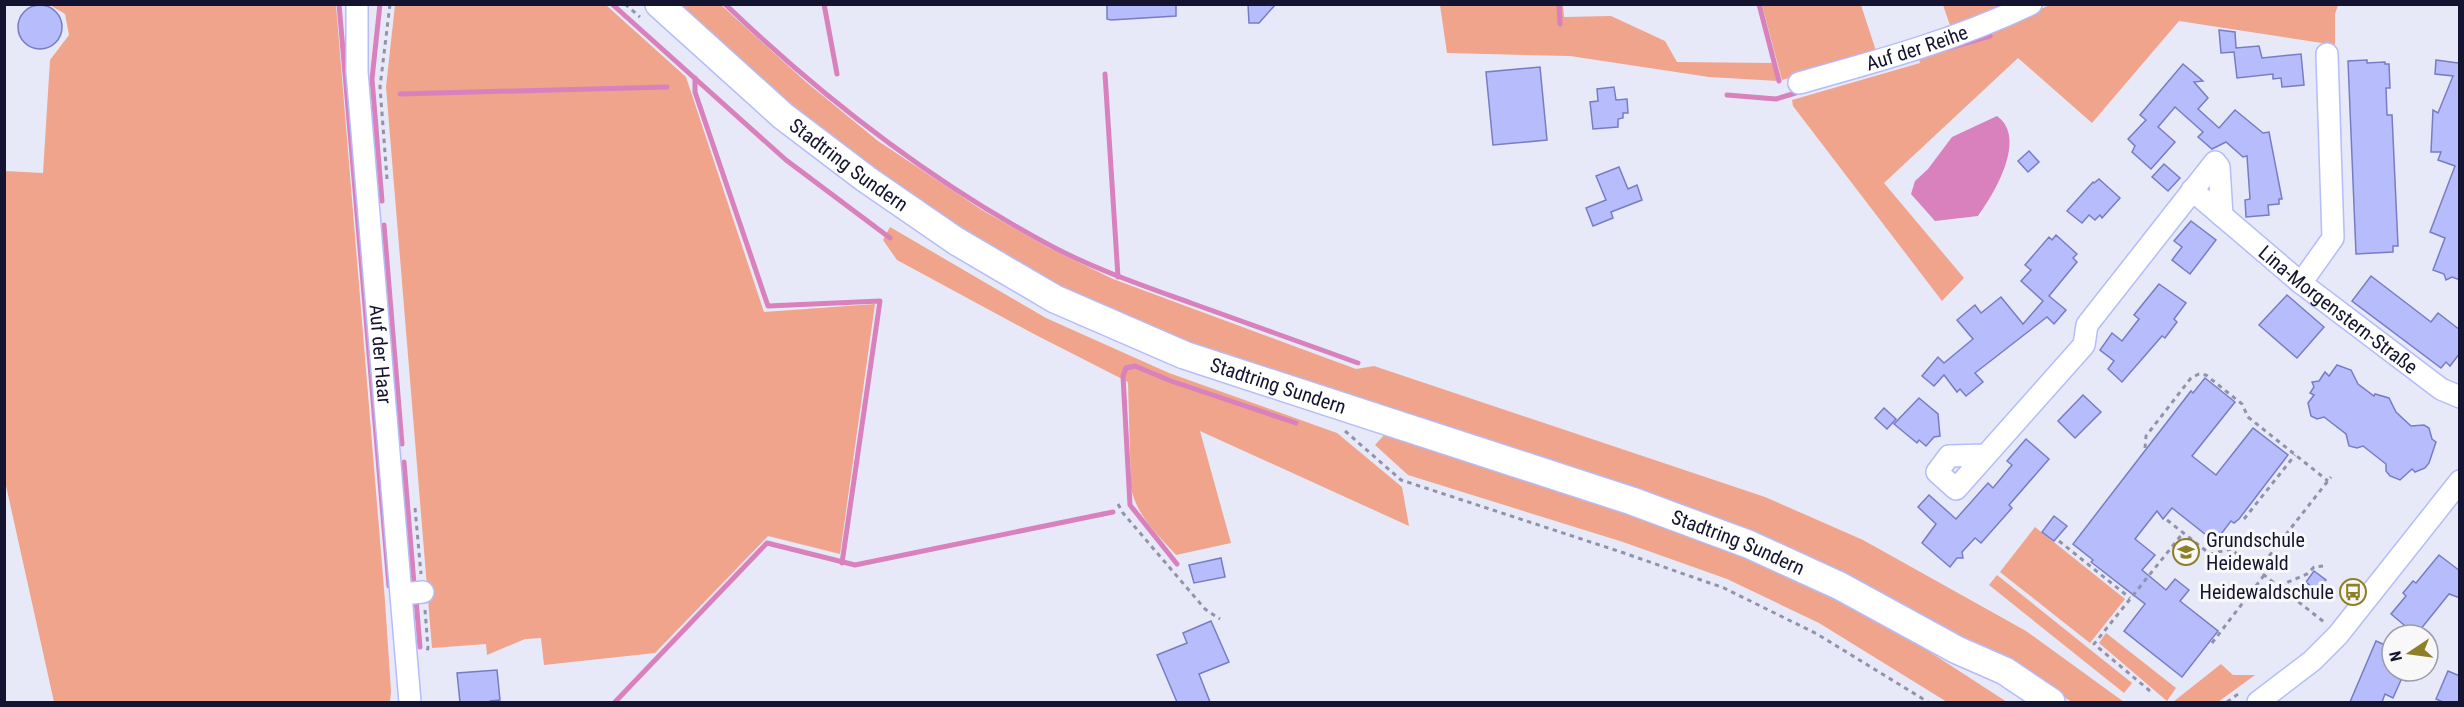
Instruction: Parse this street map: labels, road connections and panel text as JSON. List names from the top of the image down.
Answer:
{
  "streets": {
    "main road": ["Stadtring Sundern"],
    "street": ["Auf der Reihe", "Lina-Morgenstern-Straße", "Auf der Haar"]
  },
  "places": {
    "school or university": ["Grundschule Heidewald"],
    "bus stop": ["Heidewaldschule"]
  },
  "north": "left"
}
